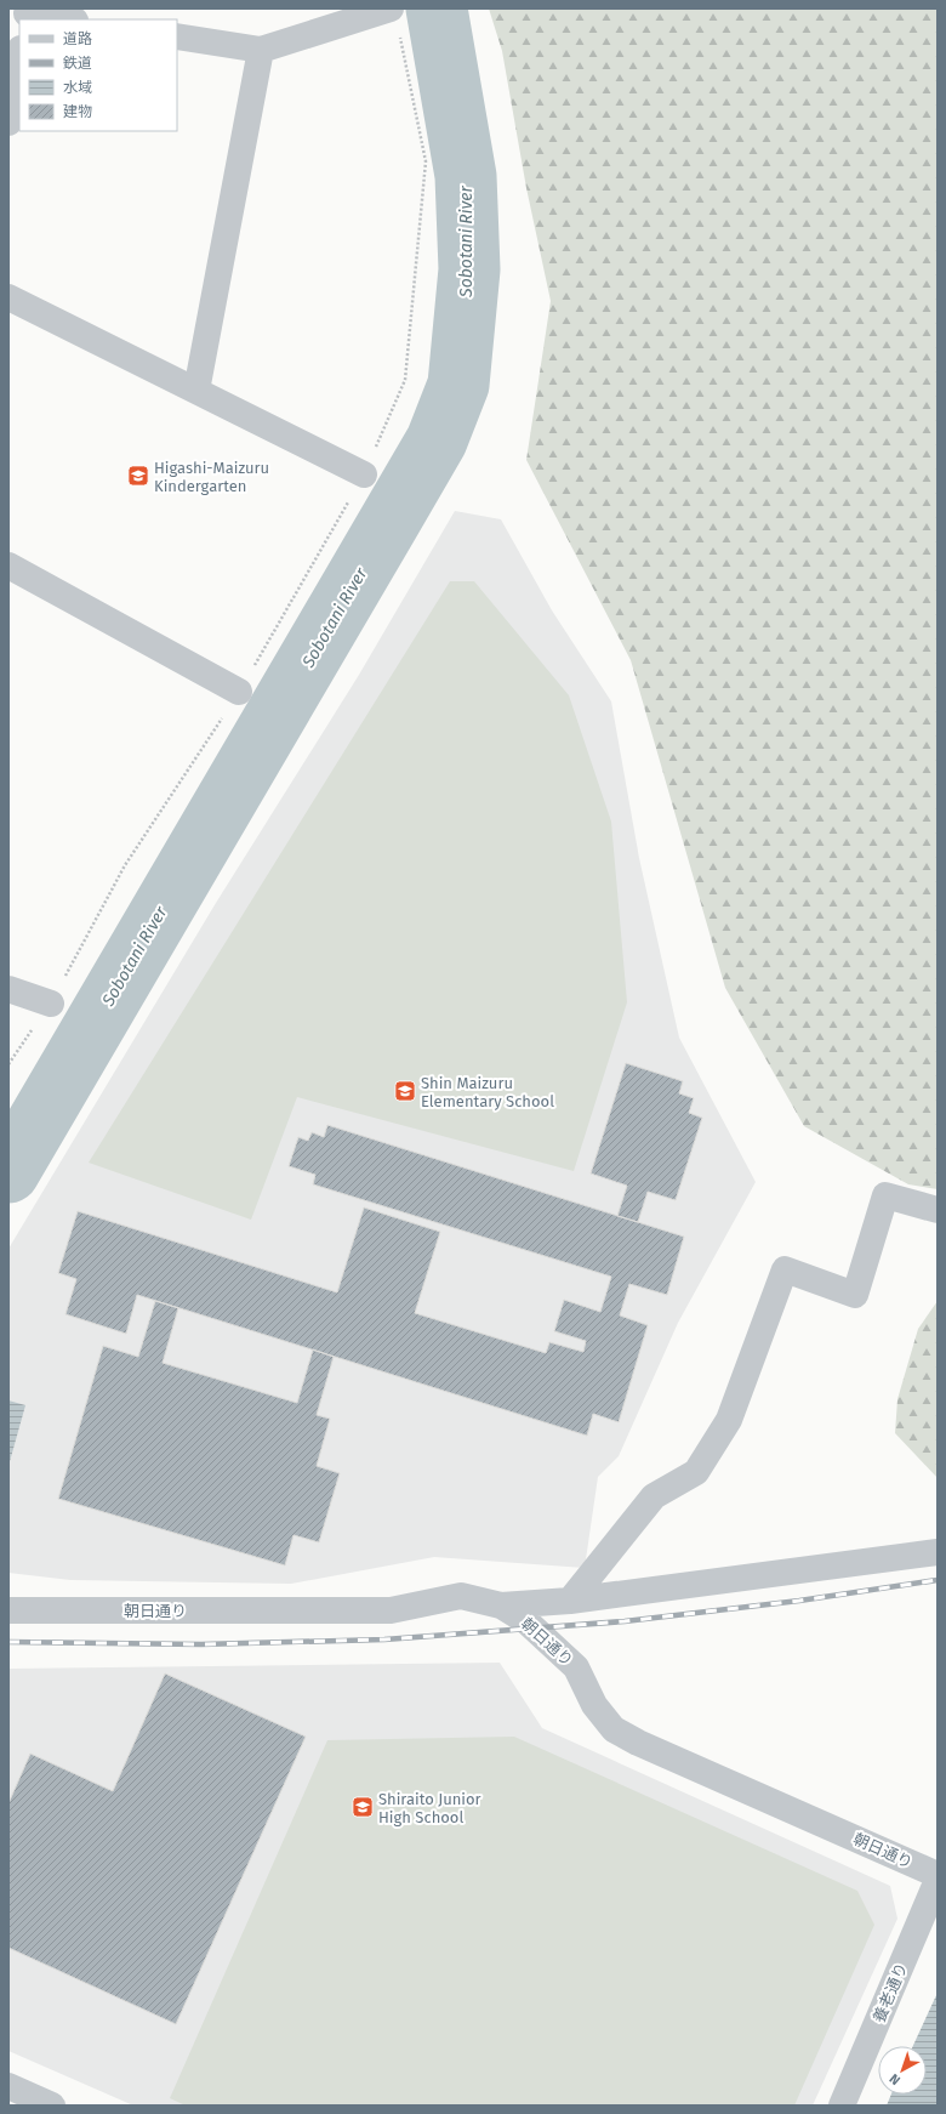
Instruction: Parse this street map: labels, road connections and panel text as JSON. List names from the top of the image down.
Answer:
{
  "streets": {
    "street": ["朝日通り", "養老通り"]
  },
  "water": ["Sobotani River"],
  "places": {
    "school or university": ["Higashi-Maizuru Kindergarten", "Shin Maizuru Elementary School", "Shiraito Junior High School"]
  },
  "legend": [
    "道路",
    "鉄道",
    "水域",
    "建物"
  ],
  "north": "bottom left"
}
